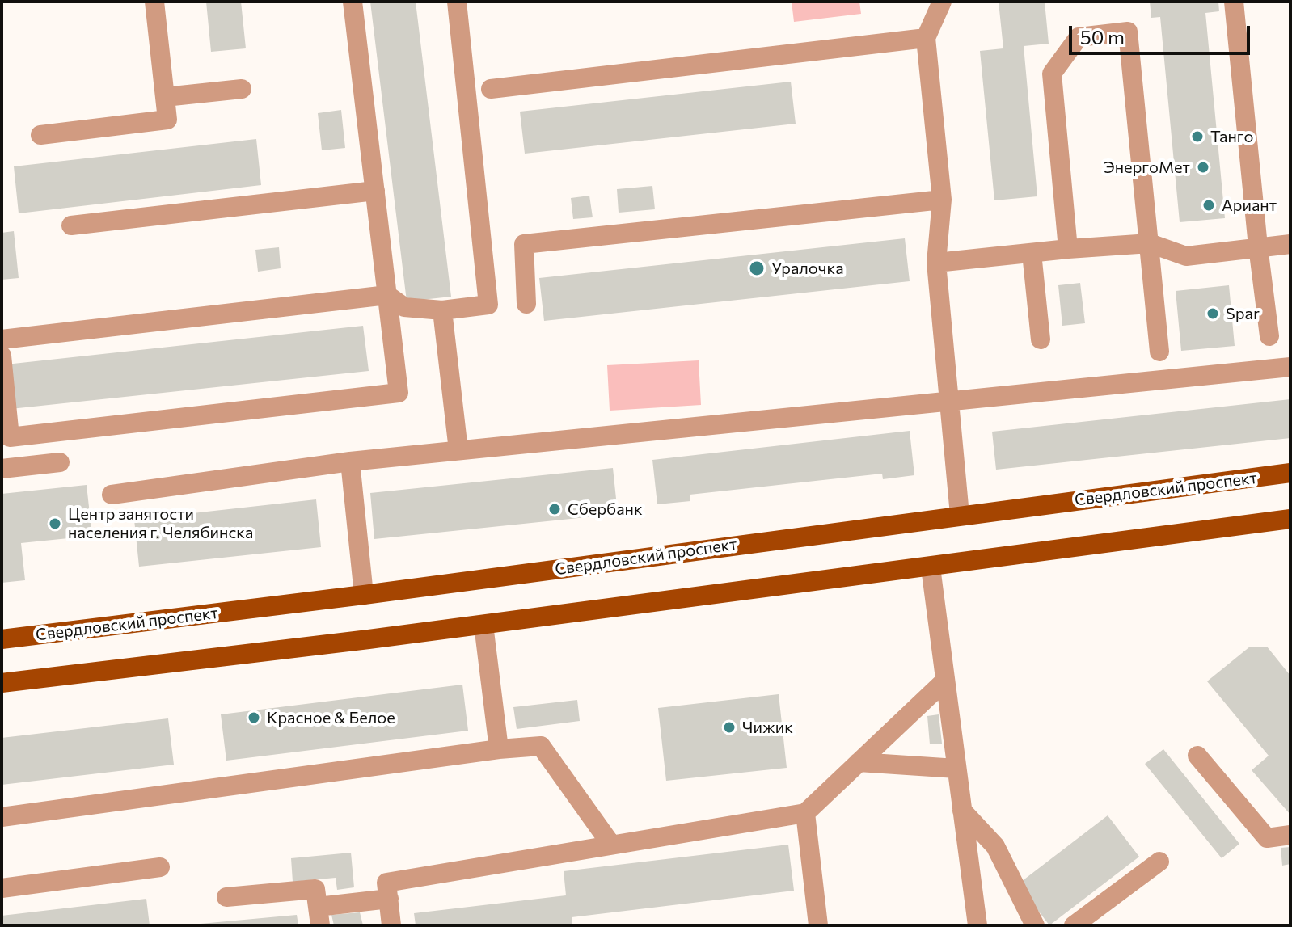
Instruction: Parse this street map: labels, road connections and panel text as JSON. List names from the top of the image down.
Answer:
{
  "streets": {
    "main road": ["Свердловский проспект"]
  },
  "places": [
    "Танго",
    "ЭнергоMет",
    "Ариант",
    "Уралочка",
    "Spar",
    "Сбербанк",
    "Центр занятости населения г. Челябинска",
    "Красное & Белое",
    "Чижик"
  ],
  "scale_bar": "50 m"
}
